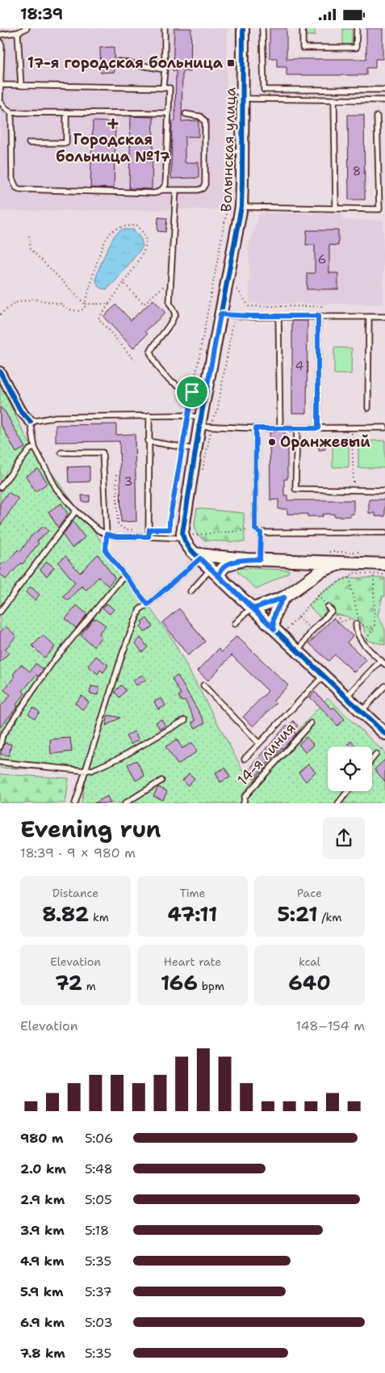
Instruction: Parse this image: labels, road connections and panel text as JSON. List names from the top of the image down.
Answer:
{
  "streets": {
    "street": ["Волынская улица"],
    "lane": ["14-я линия"]
  },
  "places": {
    "transit": ["17-я городская больница"],
    "health": ["Городская больница №17"],
    "other": ["Оранжевый"]
  },
  "house_numbers": [
    "8",
    "6",
    "4",
    "3"
  ],
  "page": {
    "status": "18:39",
    "heading": ["Evening run", "18:39 · 9 × 980 m"],
    "stats": [
      ["Distance", "8.82 km"],
      ["Time", "47:11"],
      ["Pace", "5:21 /km"],
      ["Elevation", "72 m"],
      ["Heart rate", "166 bpm"],
      ["kcal", "640"]
    ],
    "chart": ["Elevation", "148–154 m"],
    "list": [
      {
        "name": "980 m",
        "note": "5:06"
      },
      {
        "name": "2.0 km",
        "note": "5:48"
      },
      {
        "name": "2.9 km",
        "note": "5:05"
      },
      {
        "name": "3.9 km",
        "note": "5:18"
      },
      {
        "name": "4.9 km",
        "note": "5:35"
      },
      {
        "name": "5.9 km",
        "note": "5:37"
      },
      {
        "name": "6.9 km",
        "note": "5:03"
      },
      {
        "name": "7.8 km",
        "note": "5:35"
      }
    ]
  }
}
